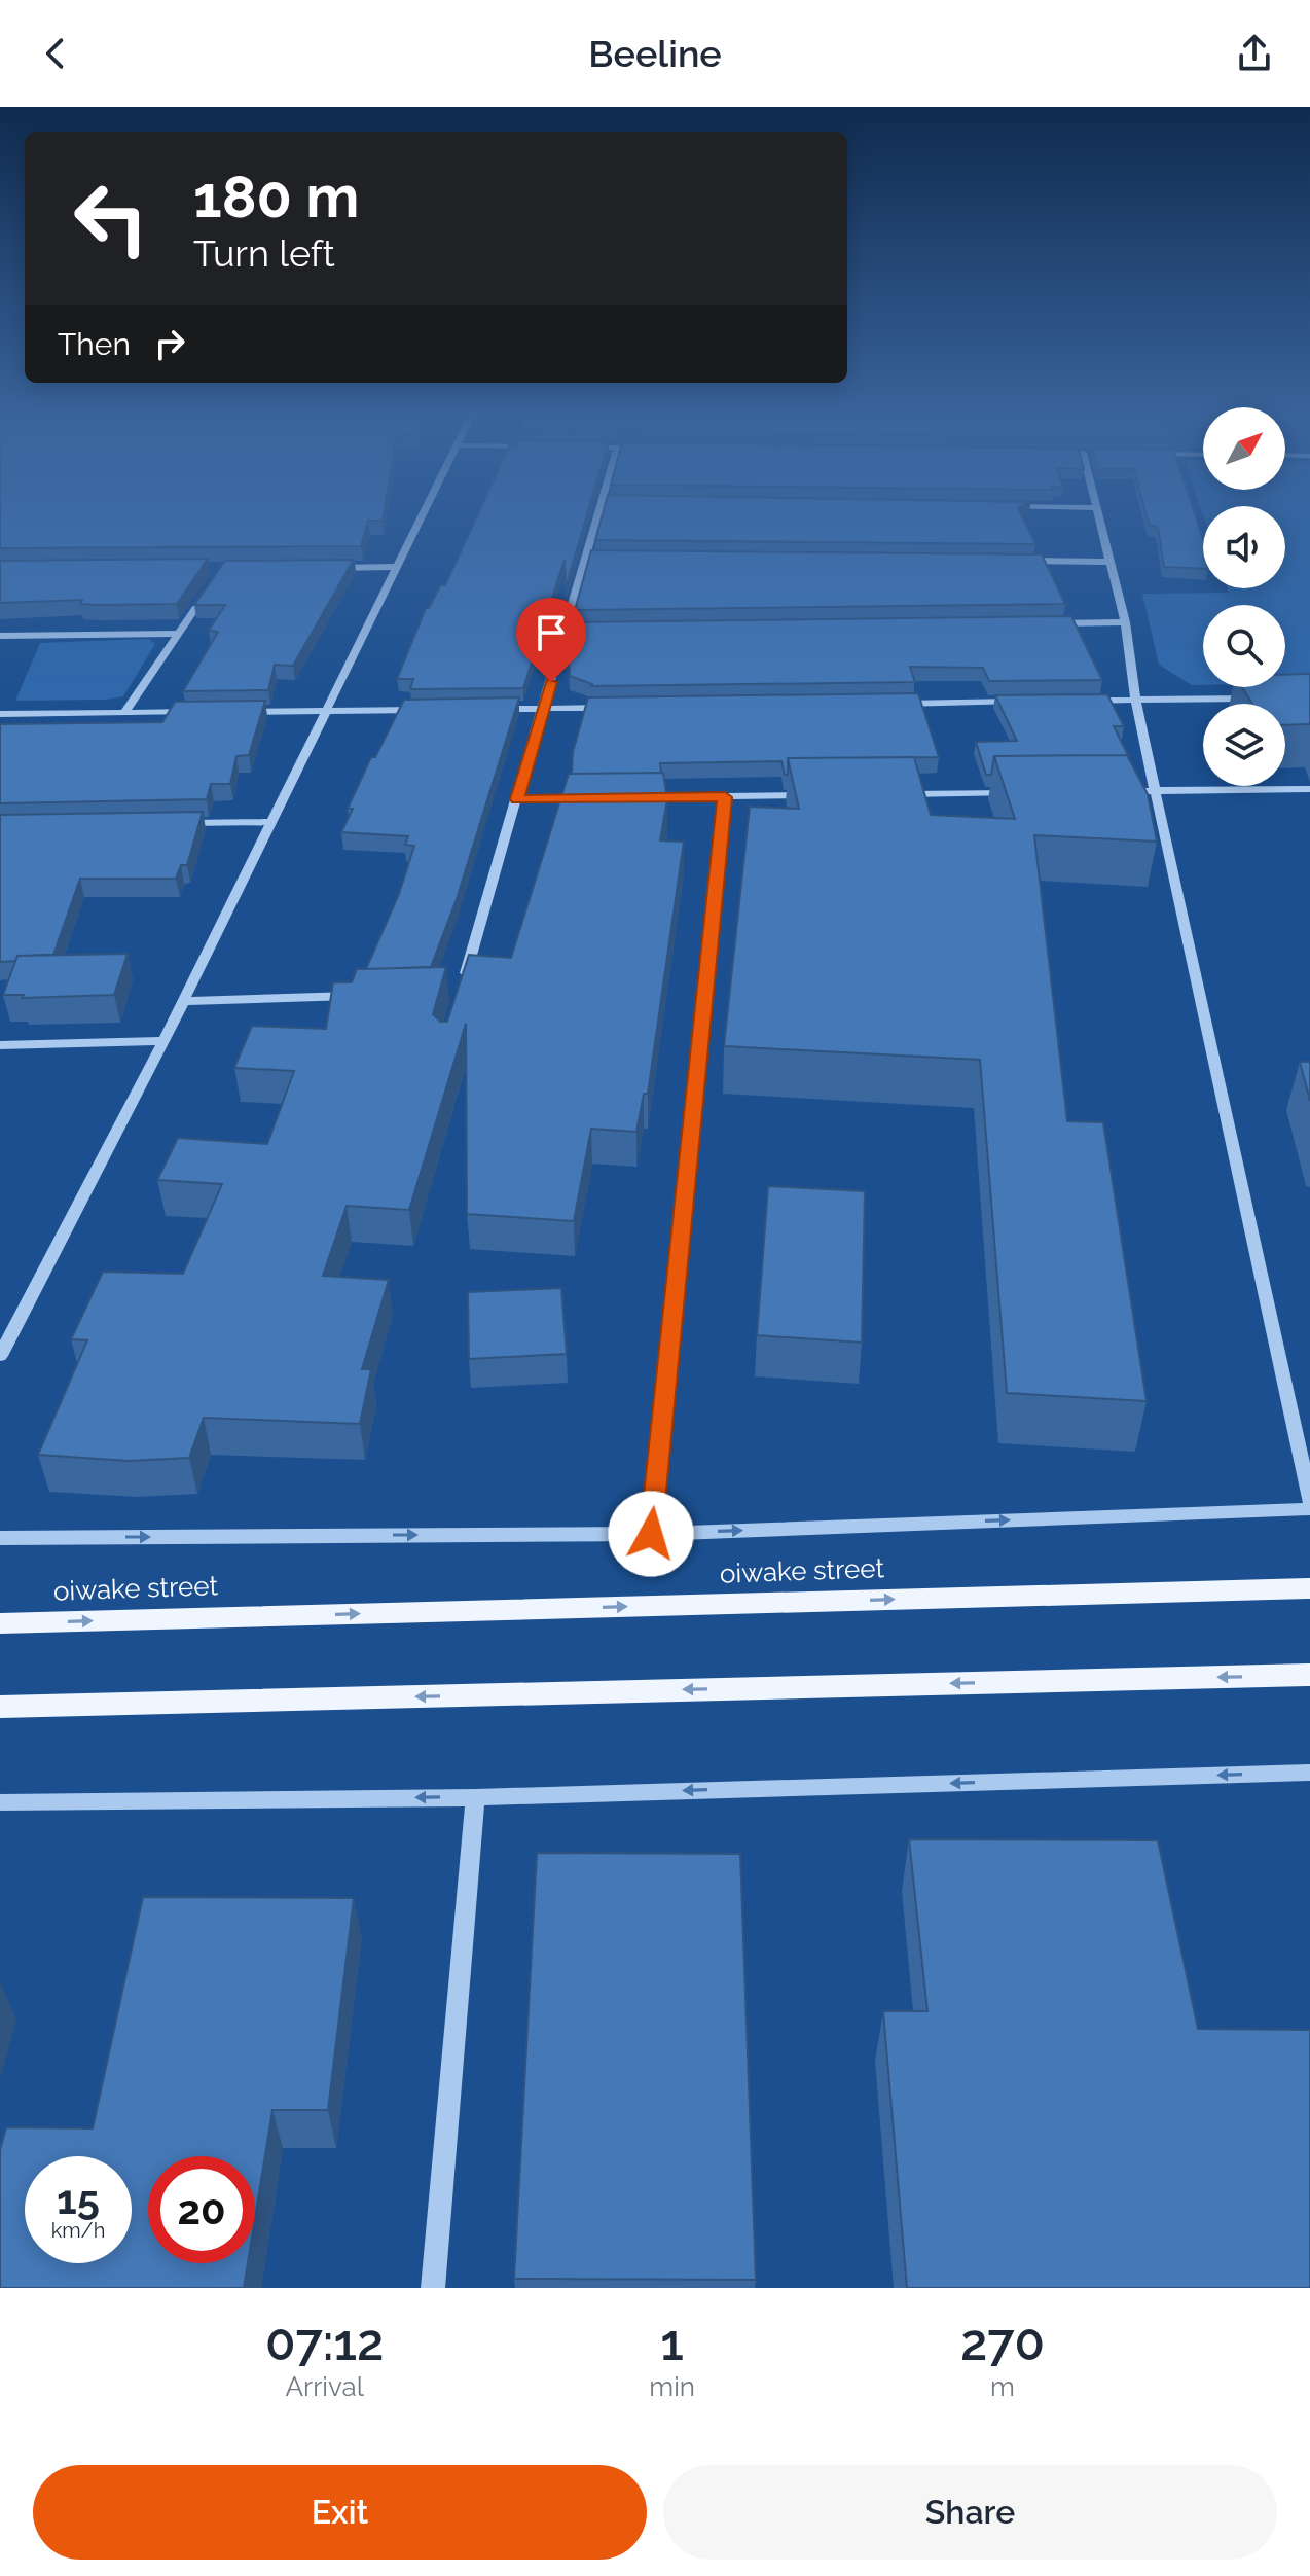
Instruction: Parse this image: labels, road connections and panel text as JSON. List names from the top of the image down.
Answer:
{
  "streets": {
    "main road": ["oiwake street"]
  },
  "north": "top right",
  "page": {
    "header": "Beeline",
    "turn": ["180 m", "Turn left"],
    "then": "Then",
    "speed": "15 km/h",
    "limit": "20",
    "eta": [
      "07:12",
      "Arrival",
      "1",
      "min",
      "270",
      "m"
    ],
    "buttons": ["Exit", "Share"]
  }
}
